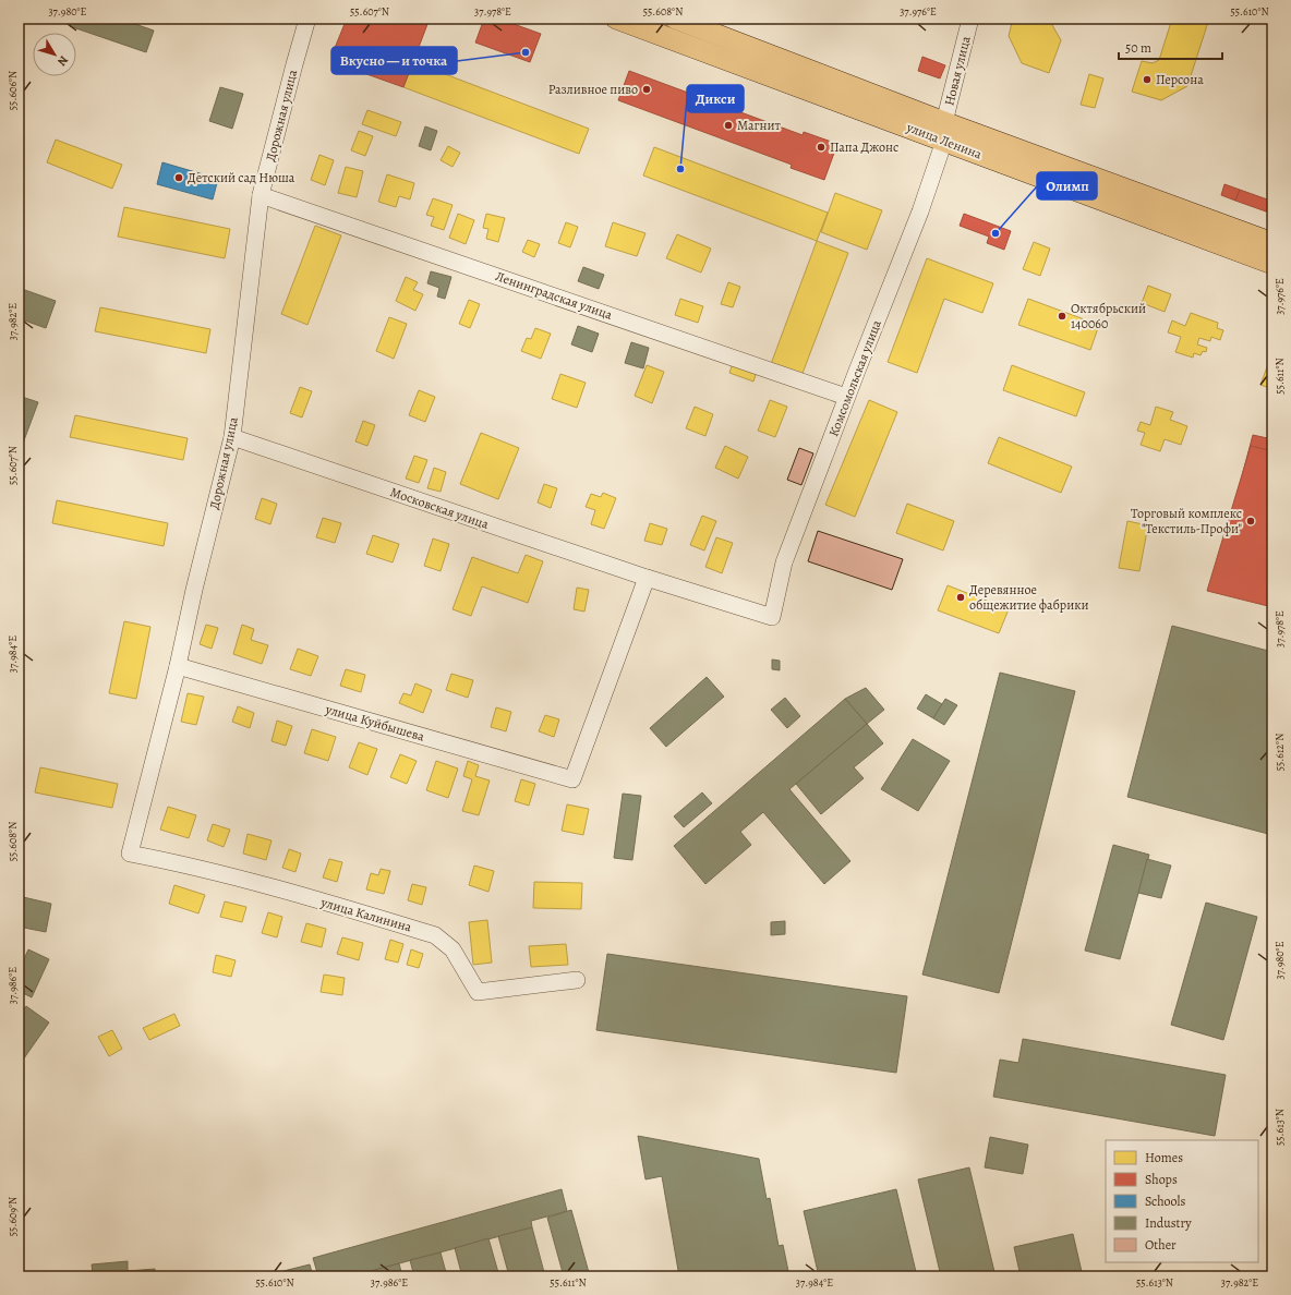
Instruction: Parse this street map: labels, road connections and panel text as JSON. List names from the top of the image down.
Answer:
{
  "streets": {
    "main road": ["улица Ленина"],
    "street": [
      "Новая улица",
      "Дорожная улица",
      "Ленинградская улица",
      "Комсомольская улица",
      "Московская улица",
      "улица Куйбышева",
      "улица Калинина"
    ]
  },
  "crossings": [
    ["Новая улица", "улица Ленина"],
    ["Новая улица", "Комсомольская улица"],
    ["Дорожная улица", "Ленинградская улица"],
    ["Дорожная улица", "Московская улица"],
    ["Дорожная улица", "улица Куйбышева"],
    ["Дорожная улица", "улица Калинина"],
    ["улица Ленина", "Комсомольская улица"],
    ["Ленинградская улица", "Комсомольская улица"],
    ["Комсомольская улица", "Московская улица"],
    ["Московская улица", "улица Куйбышева"]
  ],
  "places": [
    "Вкусно — и точка",
    "Персона",
    "Разливное пиво",
    "Магнит",
    "Папа Джонс",
    "Дикси",
    "Детский сад Нюша",
    "Олимп",
    "Октябрьский 140060",
    "Торговый комплекс \"Текстиль-Профи\"",
    "Деревянное общежитие фабрики"
  ],
  "legend": [
    "Homes",
    "Shops",
    "Schools",
    "Industry",
    "Other"
  ],
  "scale_bar": "50 m",
  "north": "bottom right",
  "coordinates": [
    "37.980°E",
    "55.607°N",
    "37.978°E",
    "55.608°N",
    "37.976°E",
    "55.610°N",
    "55.606°N",
    "37.982°E",
    "55.611°N",
    "37.984°E",
    "55.612°N",
    "37.986°E",
    "55.613°N",
    "55.609°N"
  ]
}
